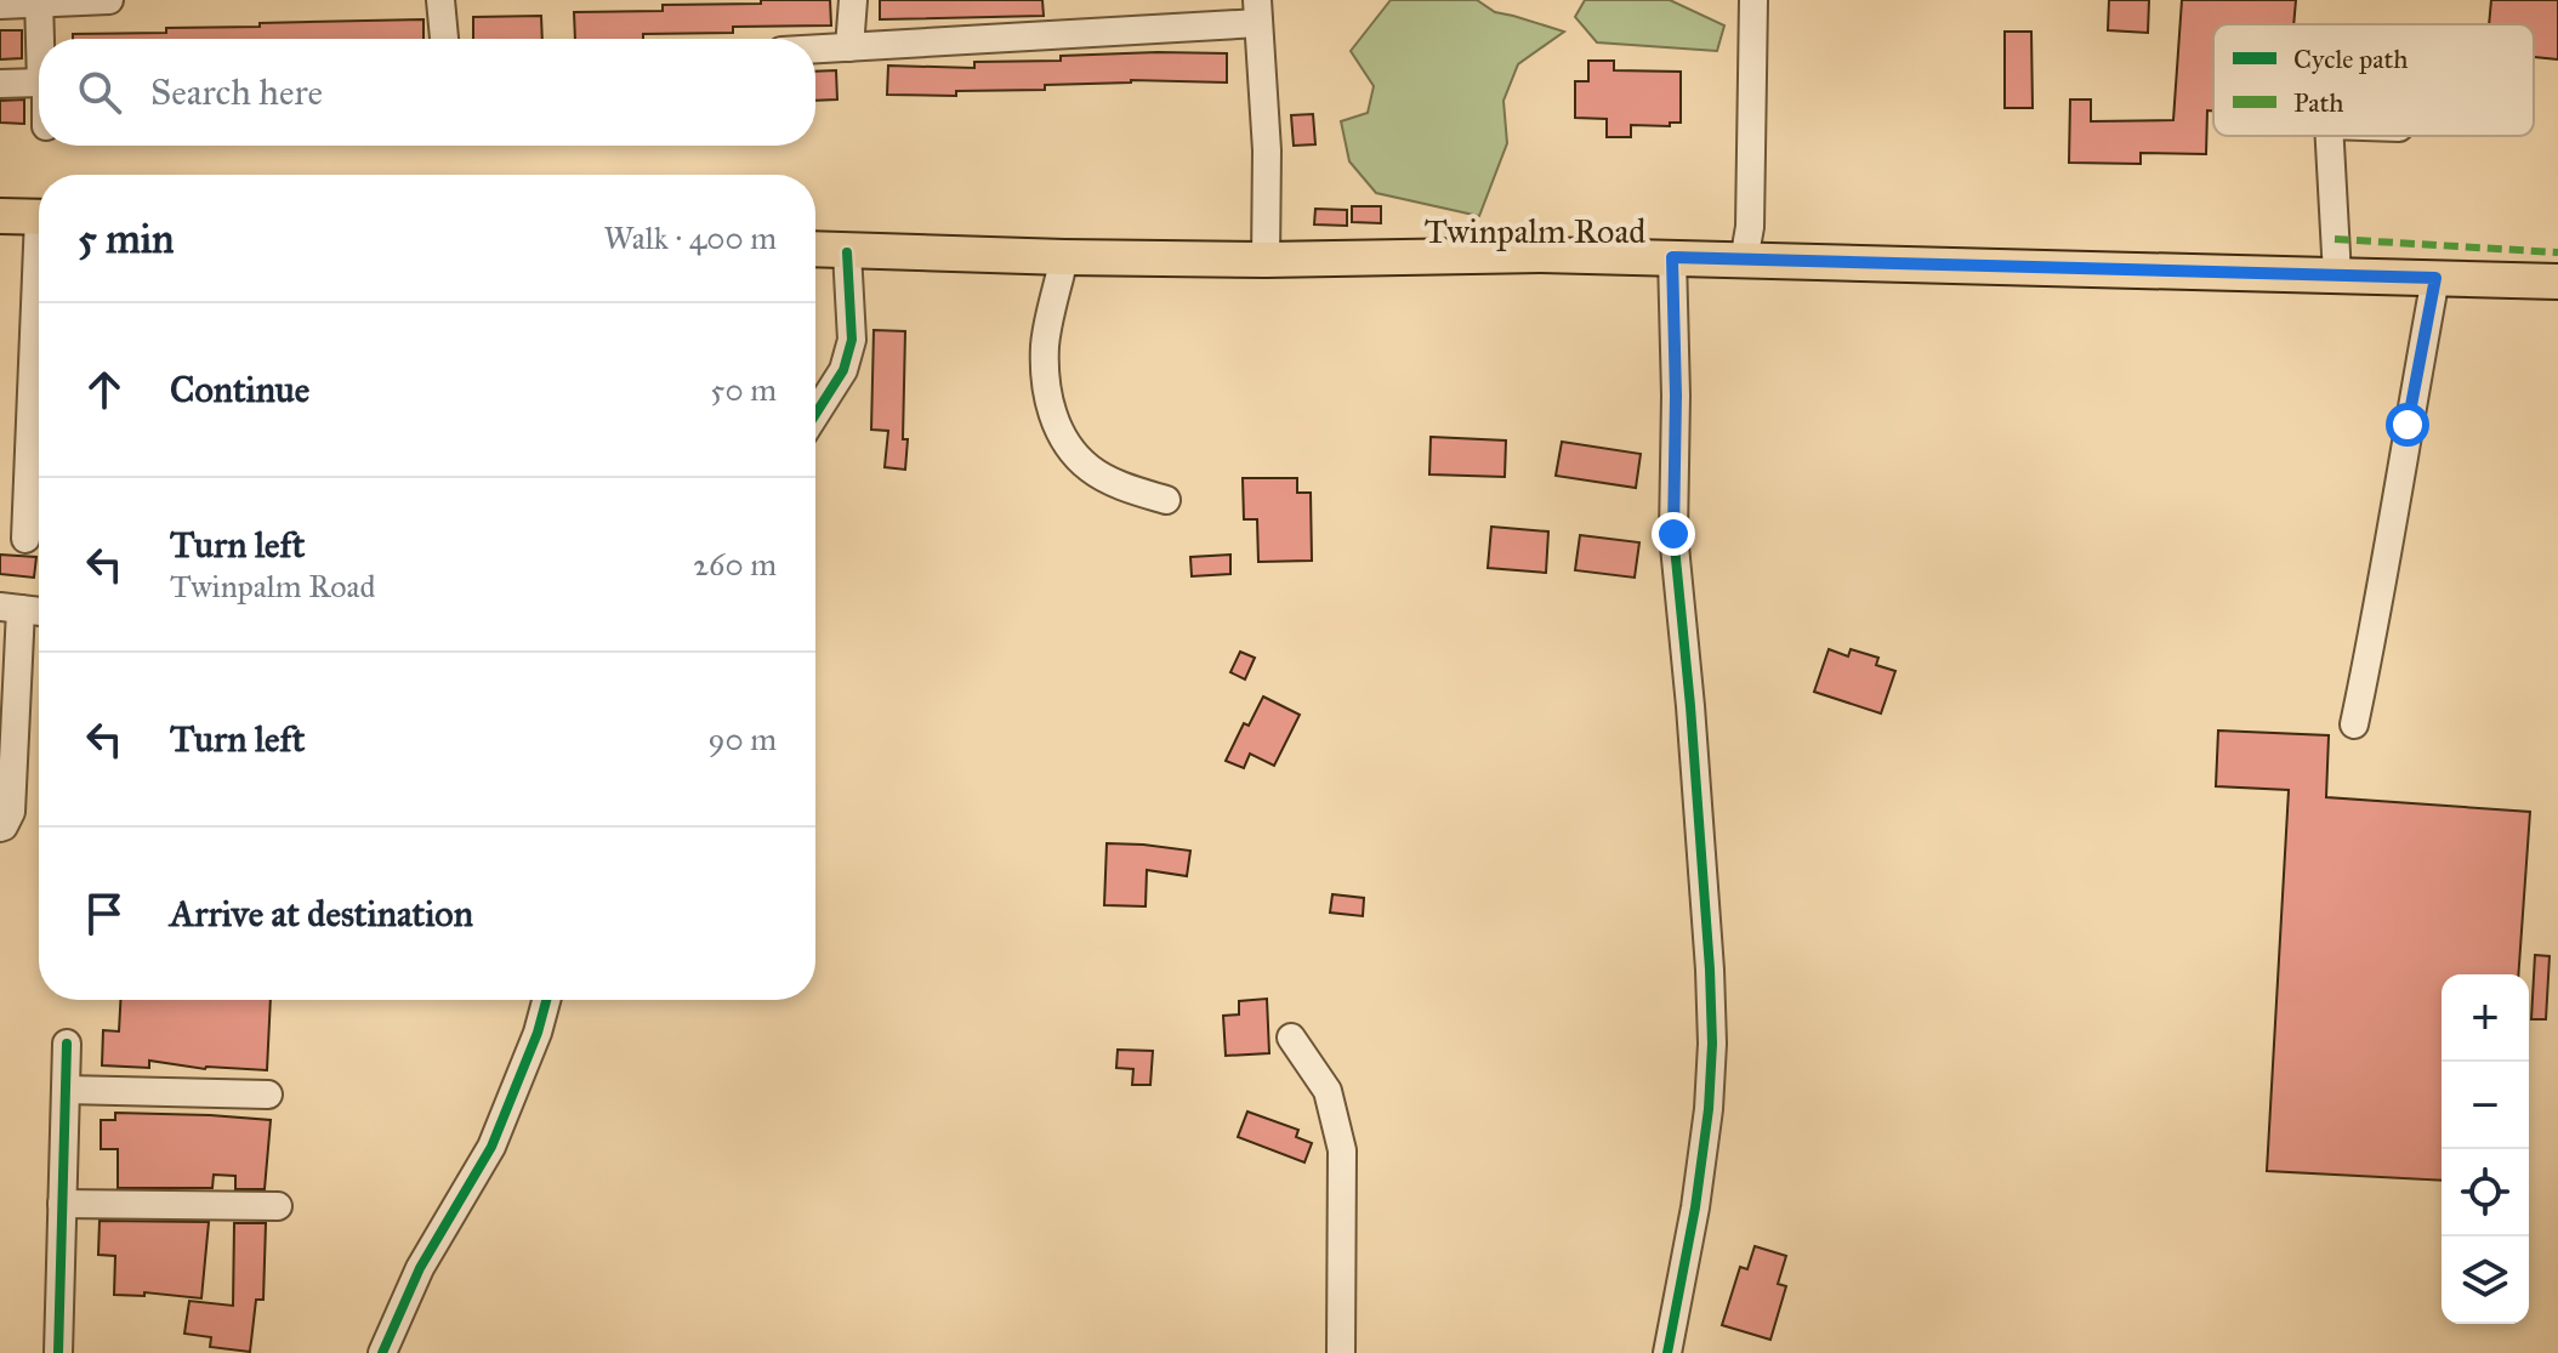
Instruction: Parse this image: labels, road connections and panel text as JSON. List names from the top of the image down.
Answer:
{
  "streets": {
    "main road": ["Twinpalm Road"]
  },
  "legend": ["Cycle path", "Path"],
  "page": {
    "search": "Search here",
    "heading": ["5 min", "Walk · 400 m"],
    "list": [
      ["Continue", "50 m"],
      ["Turn left", "Twinpalm Road", "260 m"],
      ["Turn left", "90 m"],
      "Arrive at destination"
    ],
    "map_buttons": ["+", "−"]
  }
}
